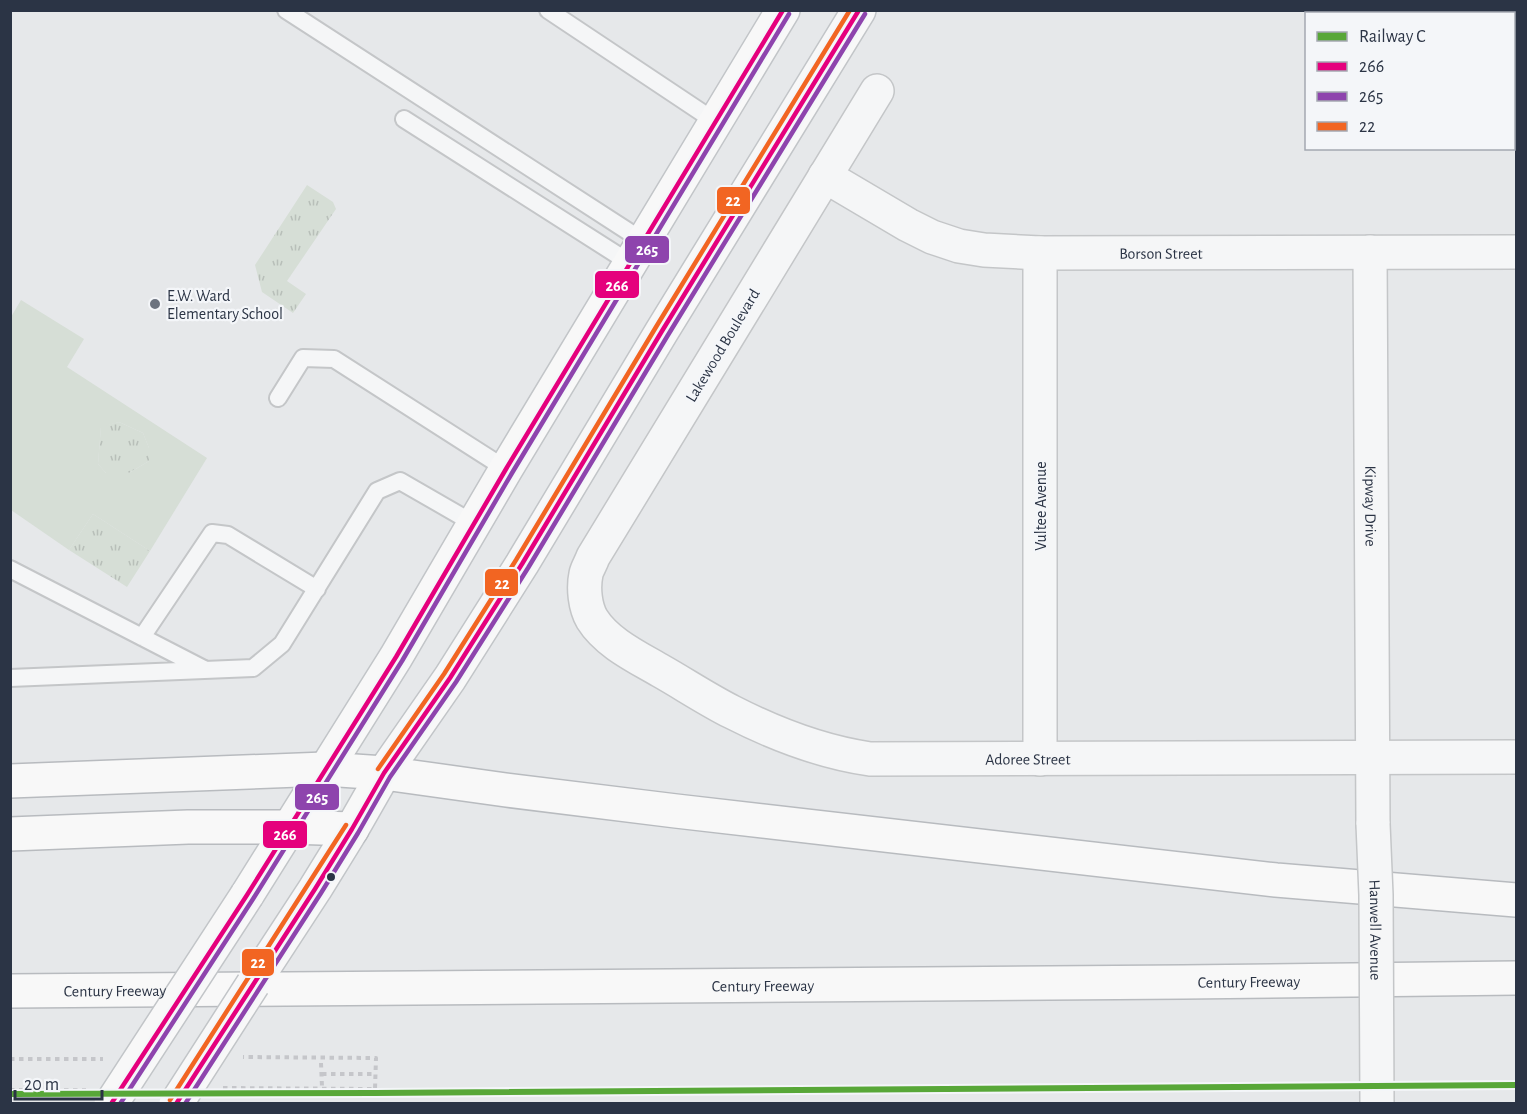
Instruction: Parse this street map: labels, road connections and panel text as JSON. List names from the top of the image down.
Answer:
{
  "streets": {
    "main road": ["Century Freeway"],
    "street": [
      "Borson Street",
      "Lakewood Boulevard",
      "Kipway Drive",
      "Vultee Avenue",
      "Adoree Street",
      "Hanwell Avenue"
    ]
  },
  "crossings": [
    ["Borson Street", "Lakewood Boulevard"],
    ["Borson Street", "Kipway Drive"],
    ["Borson Street", "Vultee Avenue"],
    ["Lakewood Boulevard", "Adoree Street"],
    ["Kipway Drive", "Adoree Street"],
    ["Kipway Drive", "Hanwell Avenue"],
    ["Vultee Avenue", "Adoree Street"],
    ["Adoree Street", "Hanwell Avenue"]
  ],
  "places": ["E.W. Ward Elementary School"],
  "lines": [
    "transit line 266",
    "transit line 22",
    "transit line 265",
    "rail line C"
  ],
  "legend": [
    "Railway C",
    "266",
    "265",
    "22"
  ],
  "scale_bar": "20 m"
}
